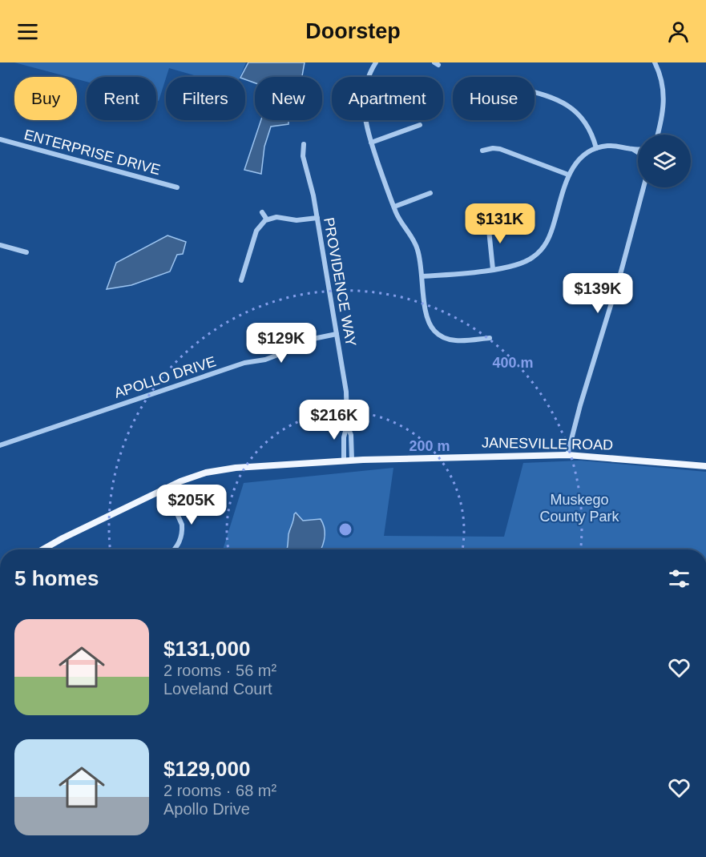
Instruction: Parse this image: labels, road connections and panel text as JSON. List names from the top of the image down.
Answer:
{
  "streets": {
    "main road": ["JANESVILLE ROAD"],
    "street": ["ENTERPRISE DRIVE", "PROVIDENCE WAY", "APOLLO DRIVE"]
  },
  "crossings": [
    ["PROVIDENCE WAY", "APOLLO DRIVE"],
    ["PROVIDENCE WAY", "JANESVILLE ROAD"]
  ],
  "parks": ["Muskego County Park"],
  "page": {
    "header": "Doorstep",
    "chip": [
      "Buy",
      "Rent",
      "Filters",
      "New",
      "Apartment",
      "House"
    ],
    "price": [
      "$131K",
      "$139K",
      "$129K",
      "$216K",
      "$205K"
    ],
    "heading": "5 homes",
    "list": [
      {
        "name": "$131,000",
        "note": "2 rooms · 56 m² · Loveland Court"
      },
      {
        "name": "$129,000",
        "note": "2 rooms · 68 m² · Apollo Drive"
      }
    ]
  },
  "rings": ["400 m", "200 m"]
}
